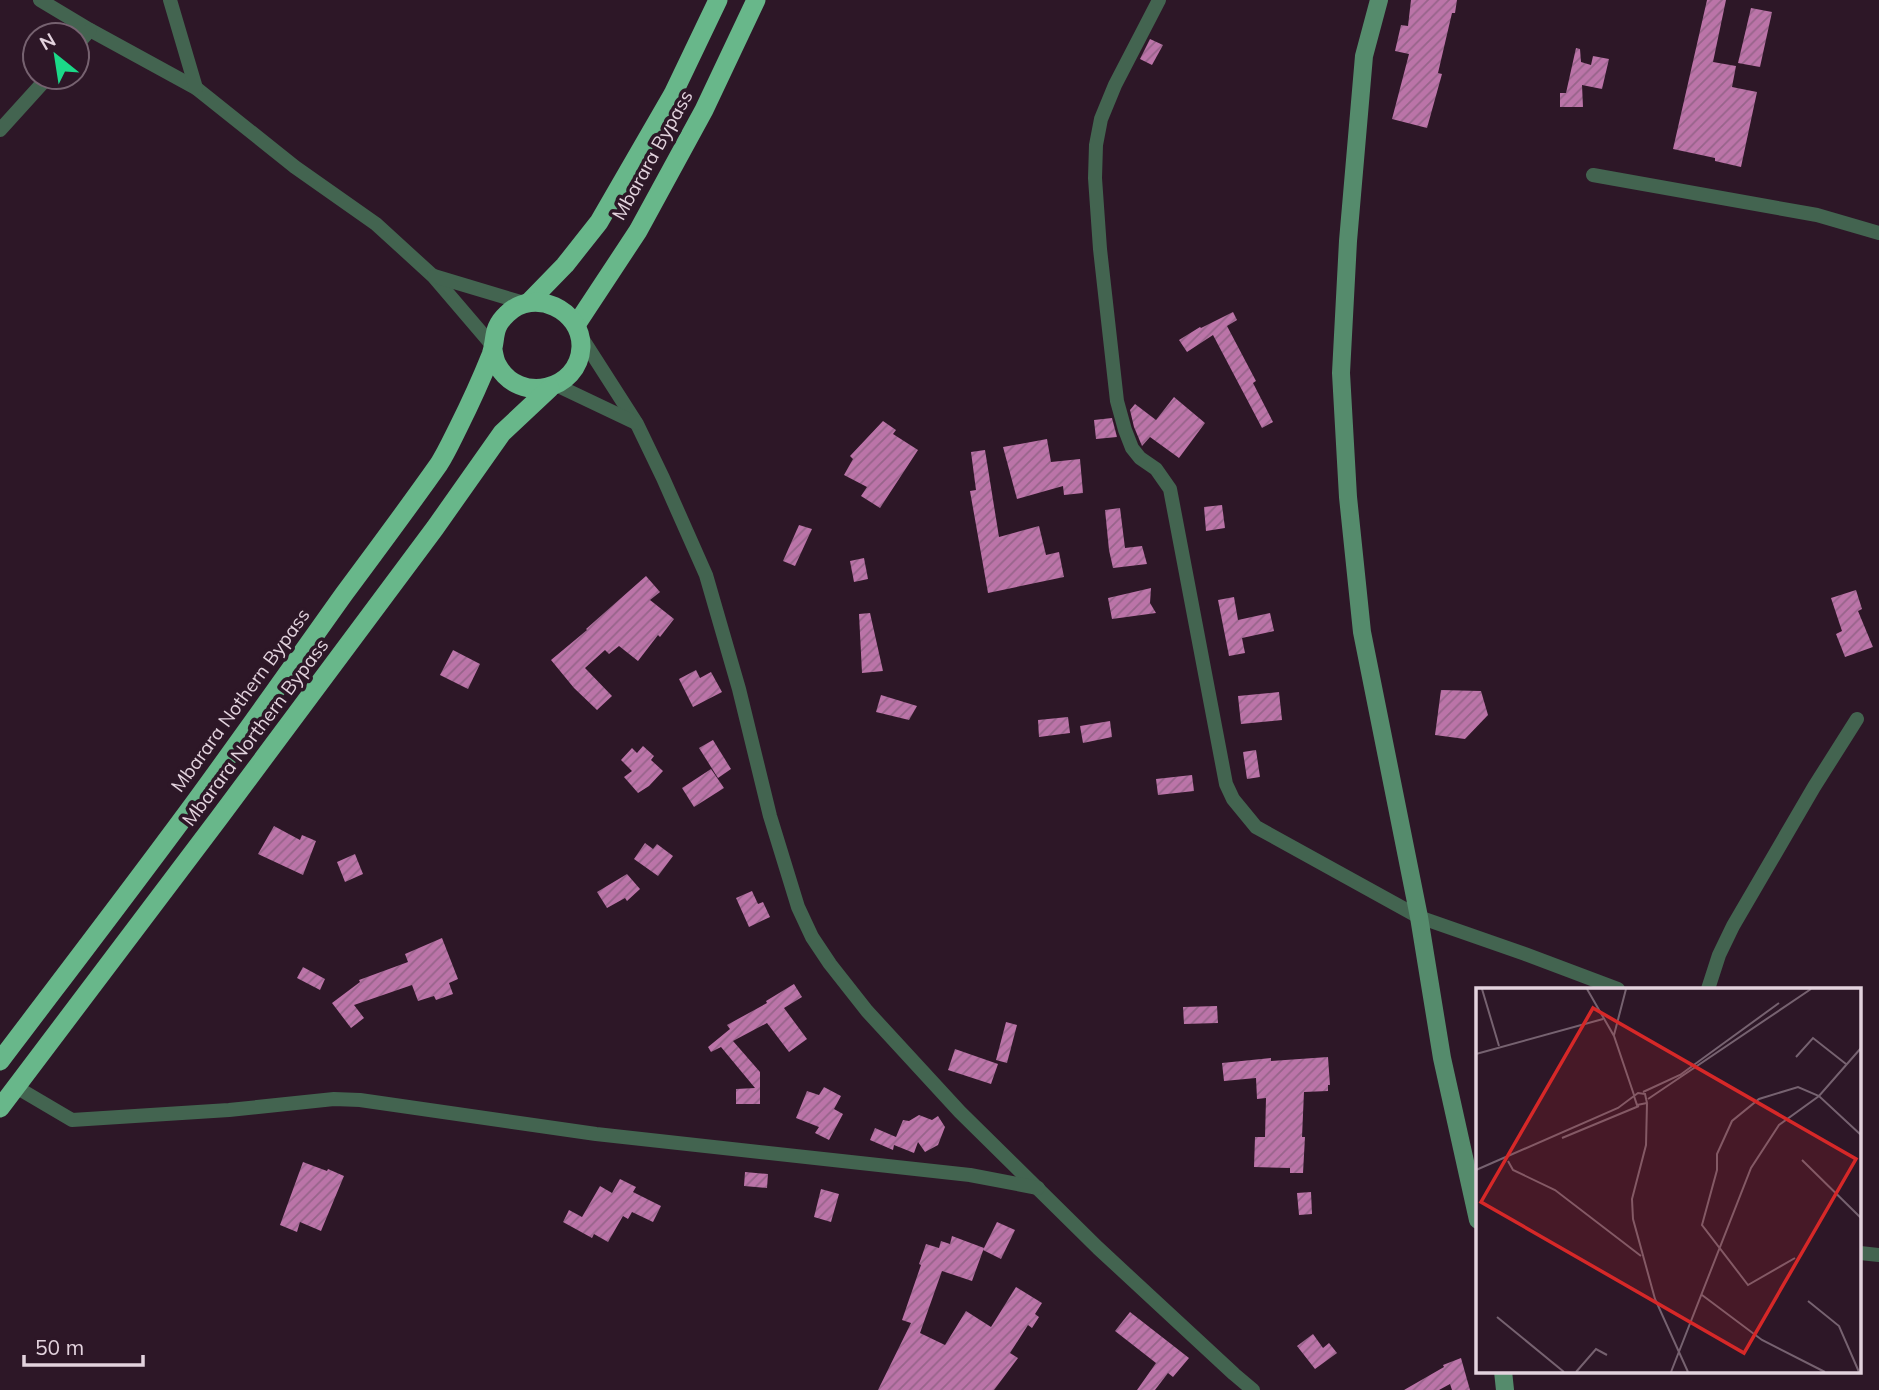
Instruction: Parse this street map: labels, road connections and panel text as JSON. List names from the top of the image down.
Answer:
{
  "streets": {
    "highway": ["Mbarara Bypass", "Mbarara Nothern Bypass", "Mbarara Northern Bypass"]
  },
  "crossings": [
    ["Mbarara Bypass", "Mbarara Nothern Bypass"],
    ["Mbarara Bypass", "Mbarara Northern Bypass"],
    ["Mbarara Nothern Bypass", "Mbarara Northern Bypass"]
  ],
  "scale_bar": "50 m",
  "north": "top left"
}
